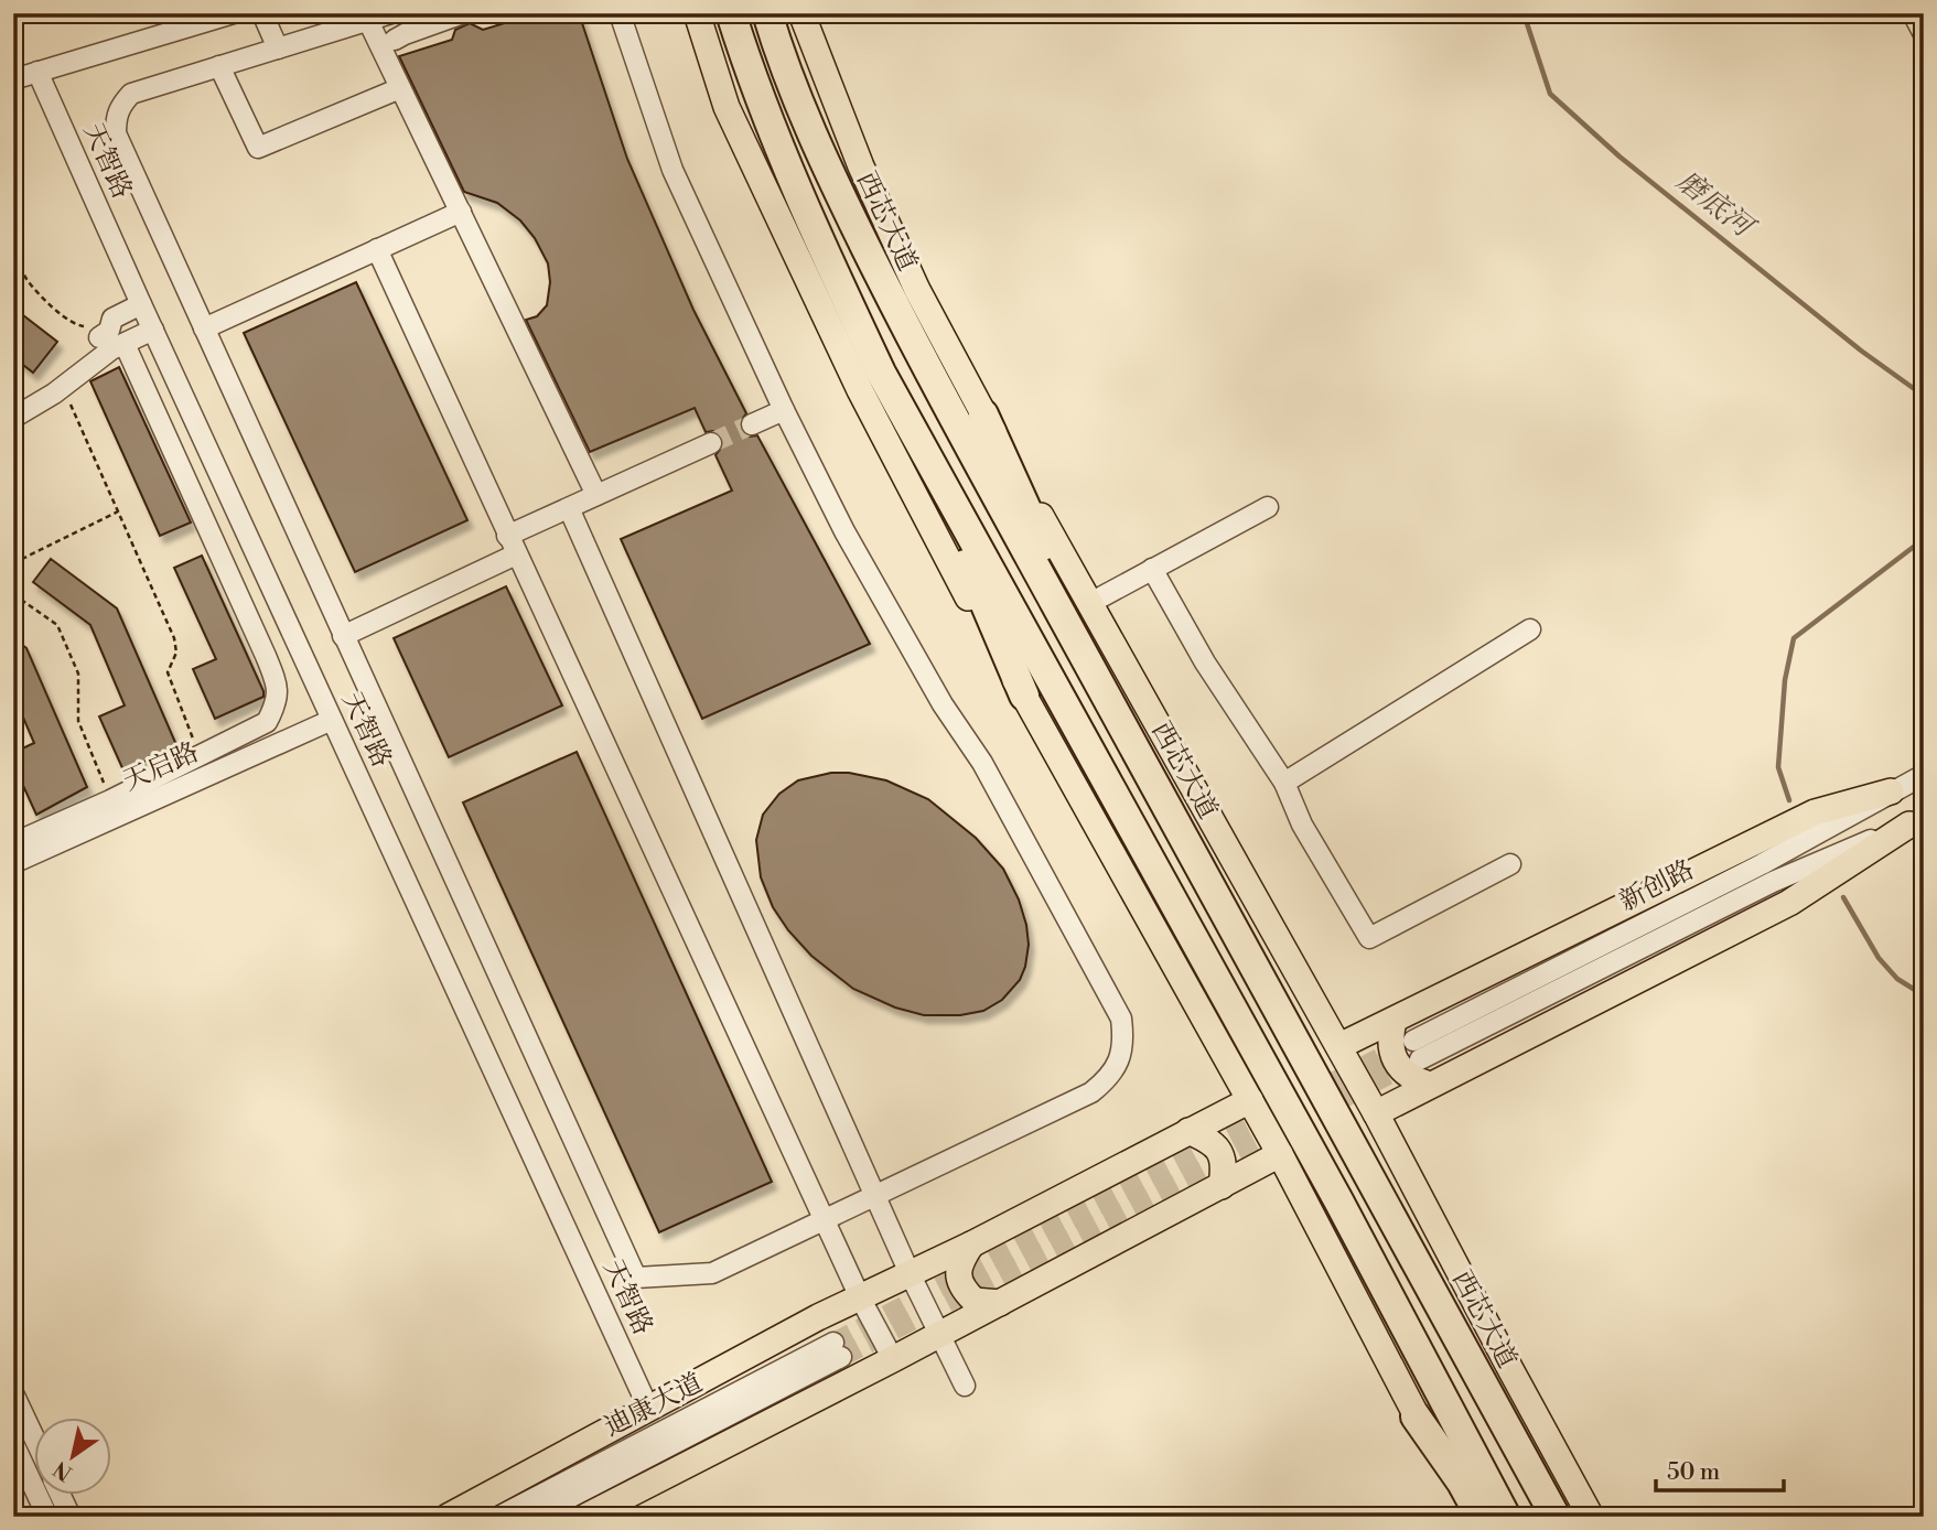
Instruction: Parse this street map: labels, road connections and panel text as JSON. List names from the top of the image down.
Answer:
{
  "streets": {
    "highway": ["西芯大道"],
    "street": [
      "天智路",
      "天启路",
      "新创路",
      "迪康大道"
    ]
  },
  "crossings": [
    ["天智路", "天启路"]
  ],
  "water": ["磨底河"],
  "scale_bar": "50 m",
  "north": "bottom left"
}
